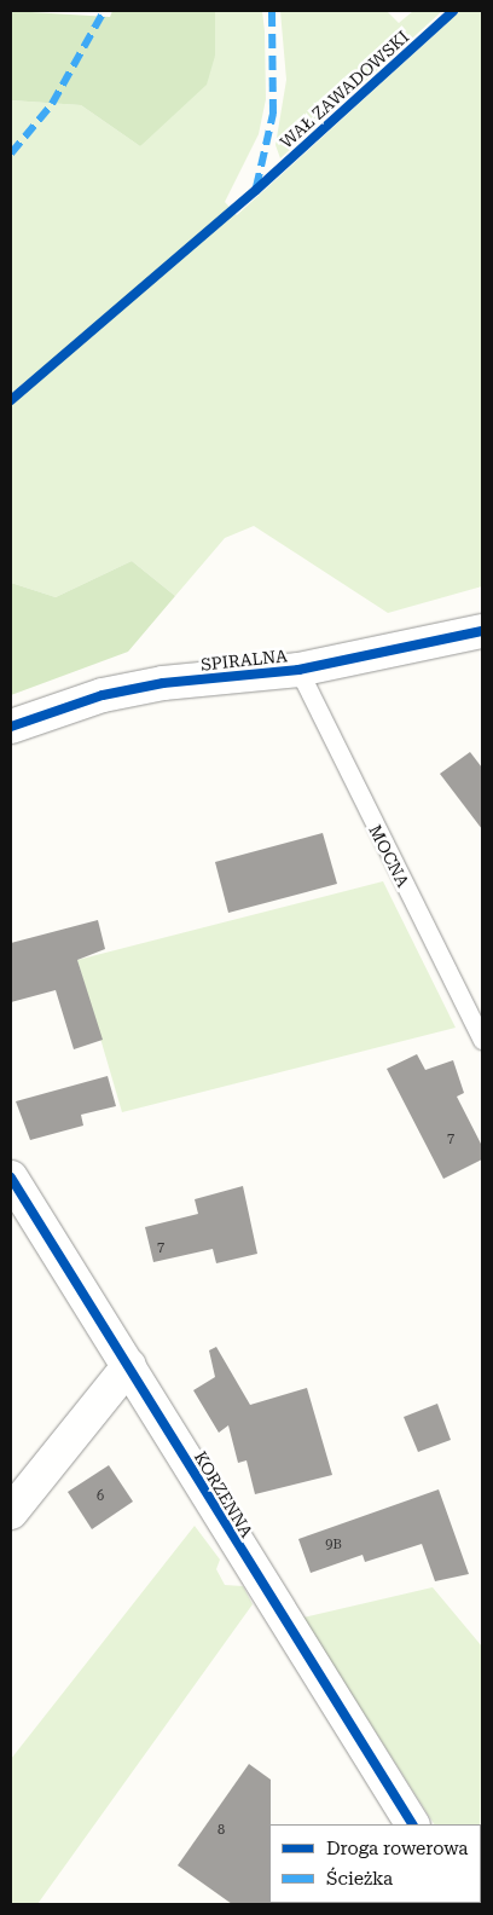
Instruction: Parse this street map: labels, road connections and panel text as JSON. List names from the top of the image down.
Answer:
{
  "streets": {
    "street": ["SPIRALNA", "KORZENNA"],
    "lane": ["MOCNA"],
    "cycle path": ["WAŁ ZAWADOWSKI"]
  },
  "crossings": [
    ["SPIRALNA", "MOCNA"]
  ],
  "house_numbers": [
    "7",
    "7",
    "6",
    "9B",
    "8"
  ],
  "legend": ["Droga rowerowa", "Ścieżka"]
}
